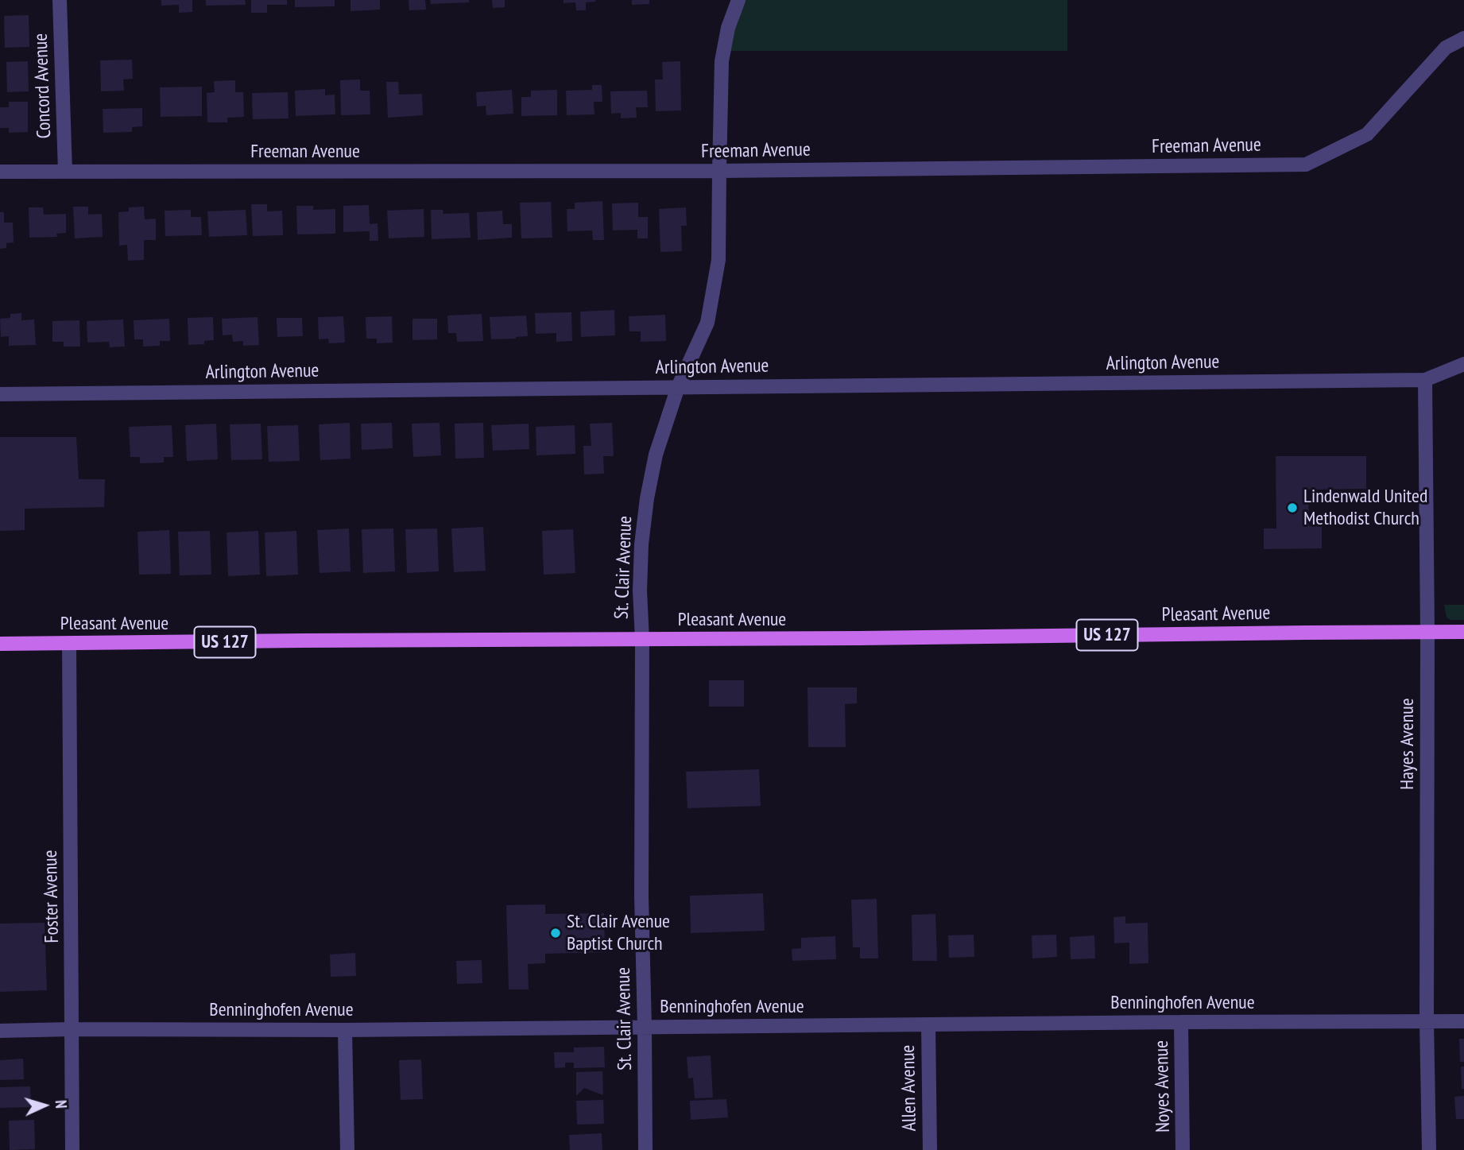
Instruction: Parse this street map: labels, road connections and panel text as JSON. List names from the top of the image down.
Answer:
{
  "streets": {
    "main road": ["Pleasant Avenue", "US 127"],
    "street": [
      "Concord Avenue",
      "Freeman Avenue",
      "Arlington Avenue",
      "St. Clair Avenue",
      "Hayes Avenue",
      "Foster Avenue",
      "Benninghofen Avenue",
      "Noyes Avenue",
      "Allen Avenue"
    ]
  },
  "crossings": [
    ["Concord Avenue", "Freeman Avenue"],
    ["Freeman Avenue", "St. Clair Avenue"],
    ["Arlington Avenue", "St. Clair Avenue"],
    ["Arlington Avenue", "Hayes Avenue"],
    ["St. Clair Avenue", "Pleasant Avenue"],
    ["St. Clair Avenue", "Benninghofen Avenue"],
    ["Pleasant Avenue", "Hayes Avenue"],
    ["Pleasant Avenue", "Foster Avenue"],
    ["Hayes Avenue", "Benninghofen Avenue"],
    ["Foster Avenue", "Benninghofen Avenue"],
    ["Benninghofen Avenue", "Noyes Avenue"],
    ["Benninghofen Avenue", "Allen Avenue"]
  ],
  "places": ["Lindenwald United Methodist Church", "St. Clair Avenue Baptist Church"],
  "north": "right"
}
